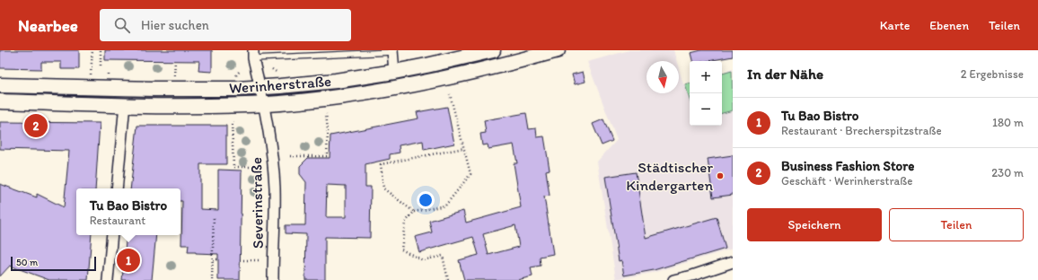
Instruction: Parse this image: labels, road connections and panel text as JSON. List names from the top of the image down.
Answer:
{
  "streets": {
    "main road": ["Werinherstraße"],
    "street": ["Severinstraße"]
  },
  "crossings": [
    ["Werinherstraße", "Severinstraße"]
  ],
  "places": ["Städtischer Kindergarten"],
  "scale_bar": "50 m",
  "north": "bottom",
  "page": {
    "header": "Nearbee",
    "search": "Hier suchen",
    "nav": ["Karte", "Ebenen", "Teilen"],
    "heading": ["In der Nähe", "2 Ergebnisse"],
    "map_buttons": ["+", "−"],
    "list": [
      {
        "mark": "1",
        "name": "Tu Bao Bistro",
        "note": "Restaurant · Brecherspitzstraße",
        "value": "180 m"
      },
      {
        "mark": "2",
        "name": "Business Fashion Store",
        "note": "Geschäft · Werinherstraße",
        "value": "230 m"
      }
    ],
    "pins": ["2", "1"],
    "popup": ["Tu Bao Bistro", "Restaurant"],
    "buttons": ["Speichern", "Teilen"],
    "scale": "50 m"
  }
}
